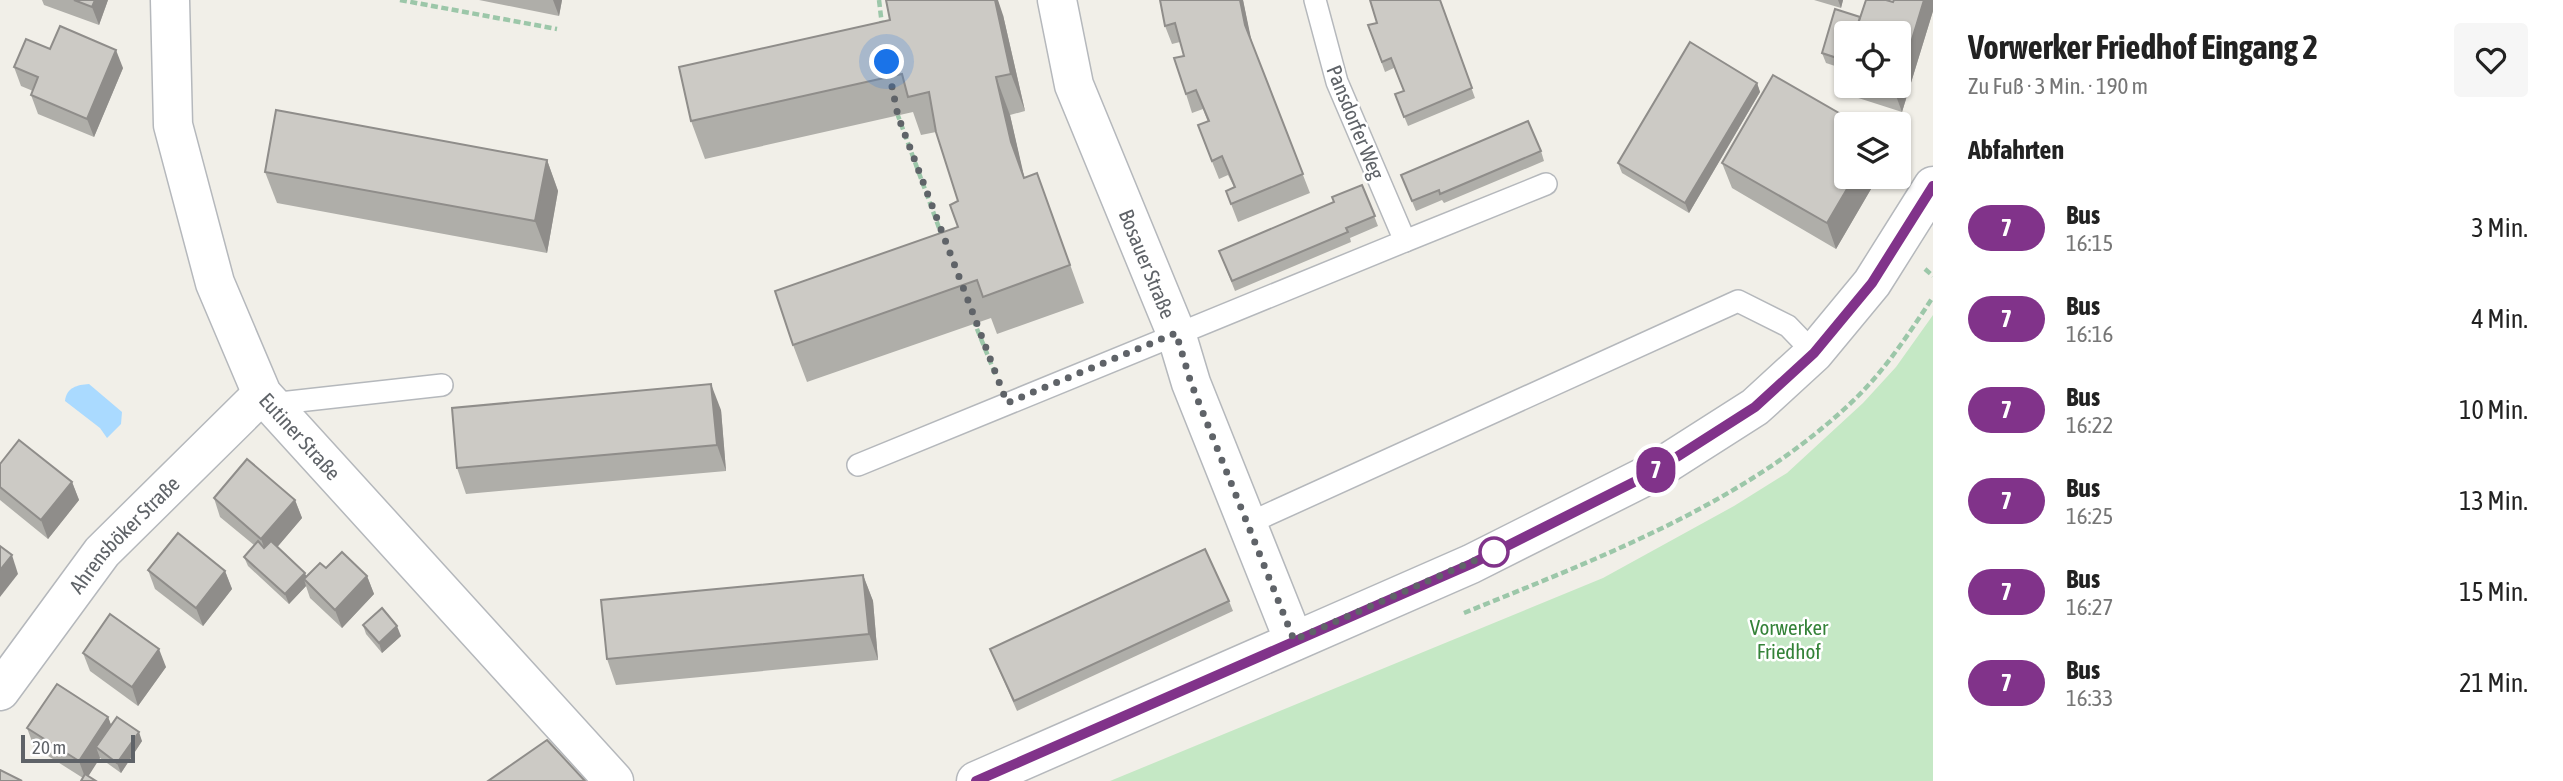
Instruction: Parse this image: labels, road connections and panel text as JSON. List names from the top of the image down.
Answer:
{
  "streets": {
    "street": ["Bosauer Straße", "Eutiner Straße", "Ahrensböker Straße"],
    "lane": ["Pansdorfer Weg"]
  },
  "crossings": [
    ["Eutiner Straße", "Ahrensböker Straße"]
  ],
  "parks": ["Vorwerker Friedhof"],
  "lines": ["bus line 7"],
  "scale_bar": "20 m",
  "page": {
    "on_map": "7",
    "heading": [
      ["Vorwerker Friedhof Eingang 2", "Zu Fuß · 3 Min. · 190 m"],
      "Abfahrten"
    ],
    "list": [
      {
        "mark": "7",
        "name": "Bus",
        "note": "16:15",
        "value": "3 Min."
      },
      {
        "mark": "7",
        "name": "Bus",
        "note": "16:16",
        "value": "4 Min."
      },
      {
        "mark": "7",
        "name": "Bus",
        "note": "16:22",
        "value": "10 Min."
      },
      {
        "mark": "7",
        "name": "Bus",
        "note": "16:25",
        "value": "13 Min."
      },
      {
        "mark": "7",
        "name": "Bus",
        "note": "16:27",
        "value": "15 Min."
      },
      {
        "mark": "7",
        "name": "Bus",
        "note": "16:33",
        "value": "21 Min."
      }
    ],
    "scale": "20 m"
  }
}
